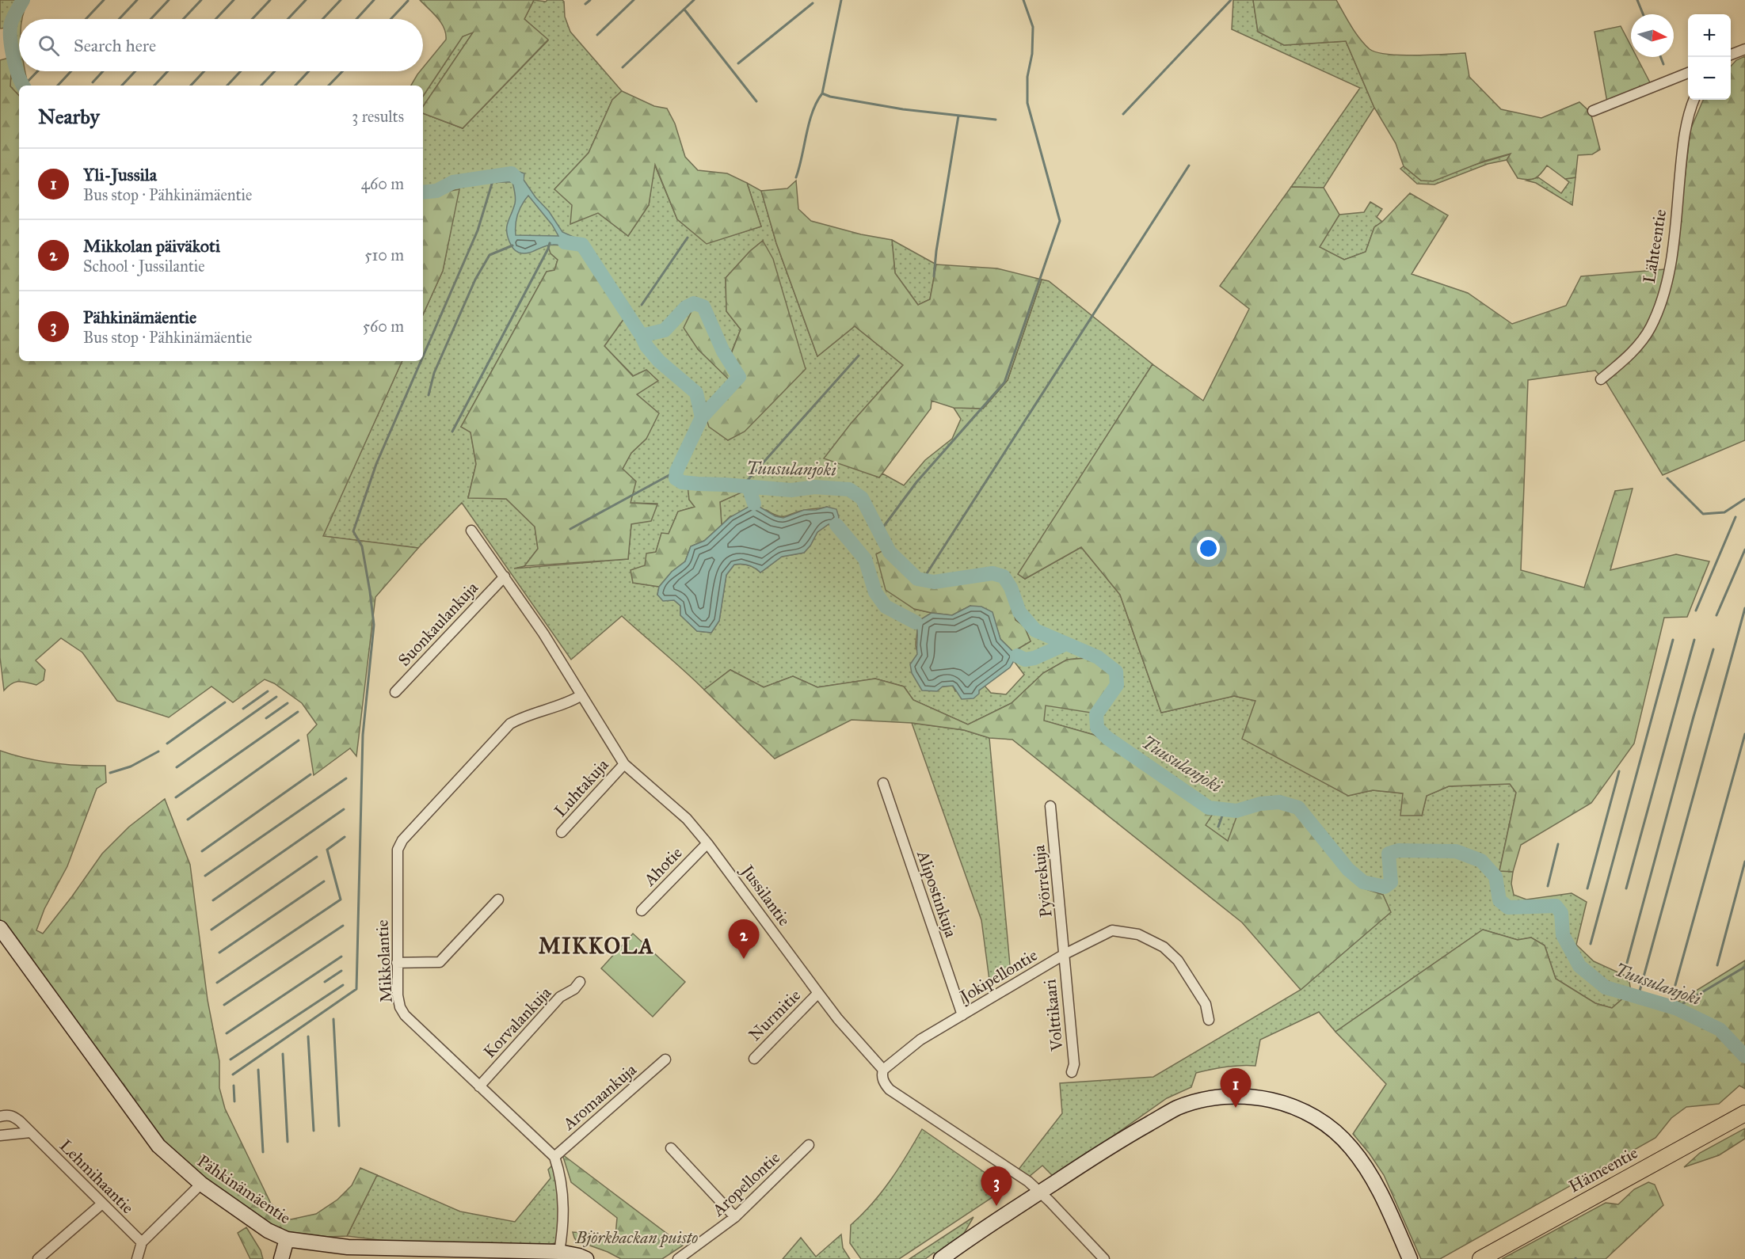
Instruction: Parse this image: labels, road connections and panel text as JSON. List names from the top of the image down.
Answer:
{
  "streets": {
    "main road": ["Hämeentie"],
    "street": [
      "Lähteentie",
      "Suonkaulankuja",
      "Luhtakuja",
      "Ahotie",
      "Pyörrekuja",
      "Alipostinkuja",
      "Jussilantie",
      "Mikkolantie",
      "Jokipellontie",
      "Nurmitie",
      "Volttikaari",
      "Korvalankuja",
      "Aromaankuja",
      "Lehmihaantie",
      "Aropellontie",
      "Pähkinämäentie"
    ]
  },
  "crossings": [
    ["Suonkaulankuja", "Jussilantie"],
    ["Luhtakuja", "Jussilantie"],
    ["Ahotie", "Jussilantie"],
    ["Pyörrekuja", "Jokipellontie"],
    ["Pyörrekuja", "Volttikaari"],
    ["Alipostinkuja", "Jokipellontie"],
    ["Jussilantie", "Mikkolantie"],
    ["Jussilantie", "Jokipellontie"],
    ["Jussilantie", "Nurmitie"],
    ["Mikkolantie", "Korvalankuja"],
    ["Mikkolantie", "Aromaankuja"],
    ["Jokipellontie", "Volttikaari"]
  ],
  "districts": ["MIKKOLA"],
  "water": ["Tuusulanjoki"],
  "parks": ["Björkbackan puisto"],
  "north": "right",
  "page": {
    "map_buttons": ["+", "−"],
    "search": "Search here",
    "heading": ["Nearby", "3 results"],
    "list": [
      {
        "mark": "1",
        "name": "Yli-Jussila",
        "note": "Bus stop · Pähkinämäentie",
        "value": "460 m"
      },
      {
        "mark": "2",
        "name": "Mikkolan päiväkoti",
        "note": "School · Jussilantie",
        "value": "510 m"
      },
      {
        "mark": "3",
        "name": "Pähkinämäentie",
        "note": "Bus stop · Pähkinämäentie",
        "value": "560 m"
      }
    ],
    "pins": ["2", "1", "3"]
  }
}
